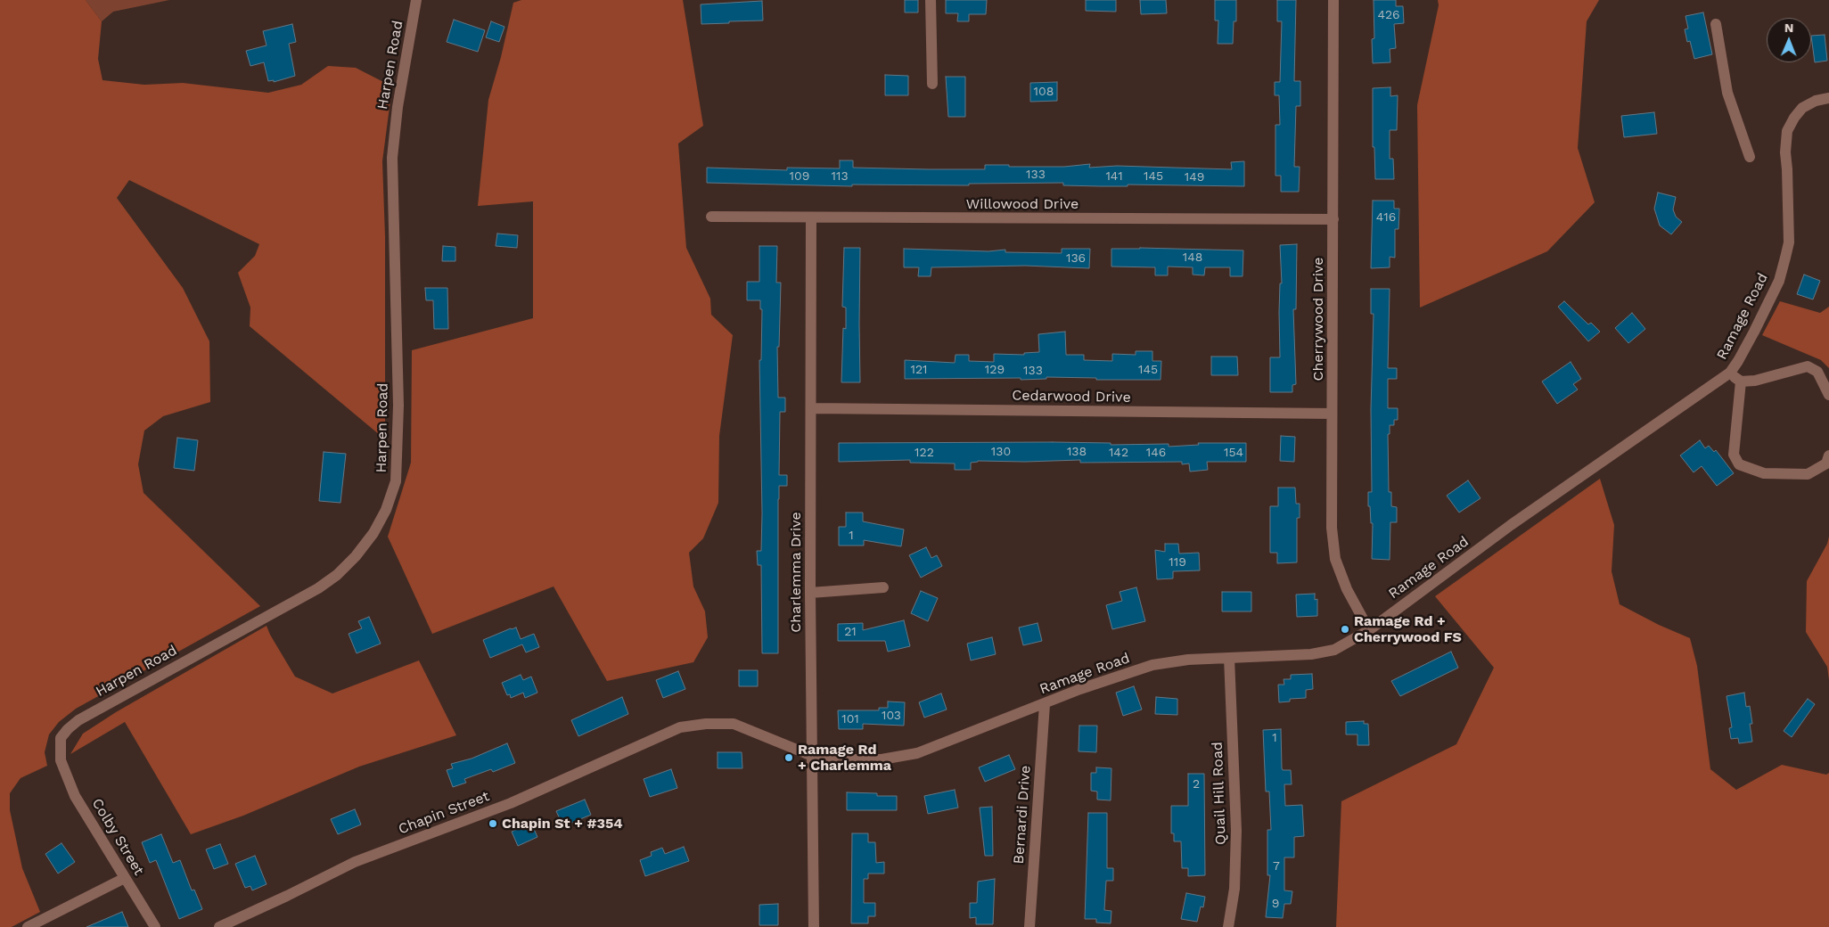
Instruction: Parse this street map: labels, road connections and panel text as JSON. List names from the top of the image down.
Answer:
{
  "streets": {
    "street": [
      "Harpen Road",
      "Willowood Drive",
      "Ramage Road",
      "Cherrywood Drive",
      "Cedarwood Drive",
      "Charlemma Drive",
      "Quail Hill Road",
      "Chapin Street",
      "Bernardi Drive",
      "Colby Street"
    ]
  },
  "crossings": [
    ["Harpen Road", "Colby Street"],
    ["Willowood Drive", "Cherrywood Drive"],
    ["Willowood Drive", "Charlemma Drive"],
    ["Ramage Road", "Cherrywood Drive"],
    ["Ramage Road", "Charlemma Drive"],
    ["Ramage Road", "Quail Hill Road"],
    ["Ramage Road", "Chapin Street"],
    ["Ramage Road", "Bernardi Drive"],
    ["Cherrywood Drive", "Cedarwood Drive"],
    ["Cedarwood Drive", "Charlemma Drive"]
  ],
  "places": ["Ramage Rd + Cherrywood FS", "Ramage Rd + Charlemma", "Chapin St + #354"],
  "house_numbers": [
    "426",
    "108",
    "133",
    "109",
    "113",
    "141",
    "145",
    "149",
    "416",
    "148",
    "136",
    "121",
    "129",
    "145",
    "133",
    "130",
    "138",
    "122",
    "142",
    "146",
    "154",
    "1",
    "119",
    "21",
    "103",
    "101",
    "1",
    "2",
    "7",
    "9"
  ],
  "north": "top"
}
